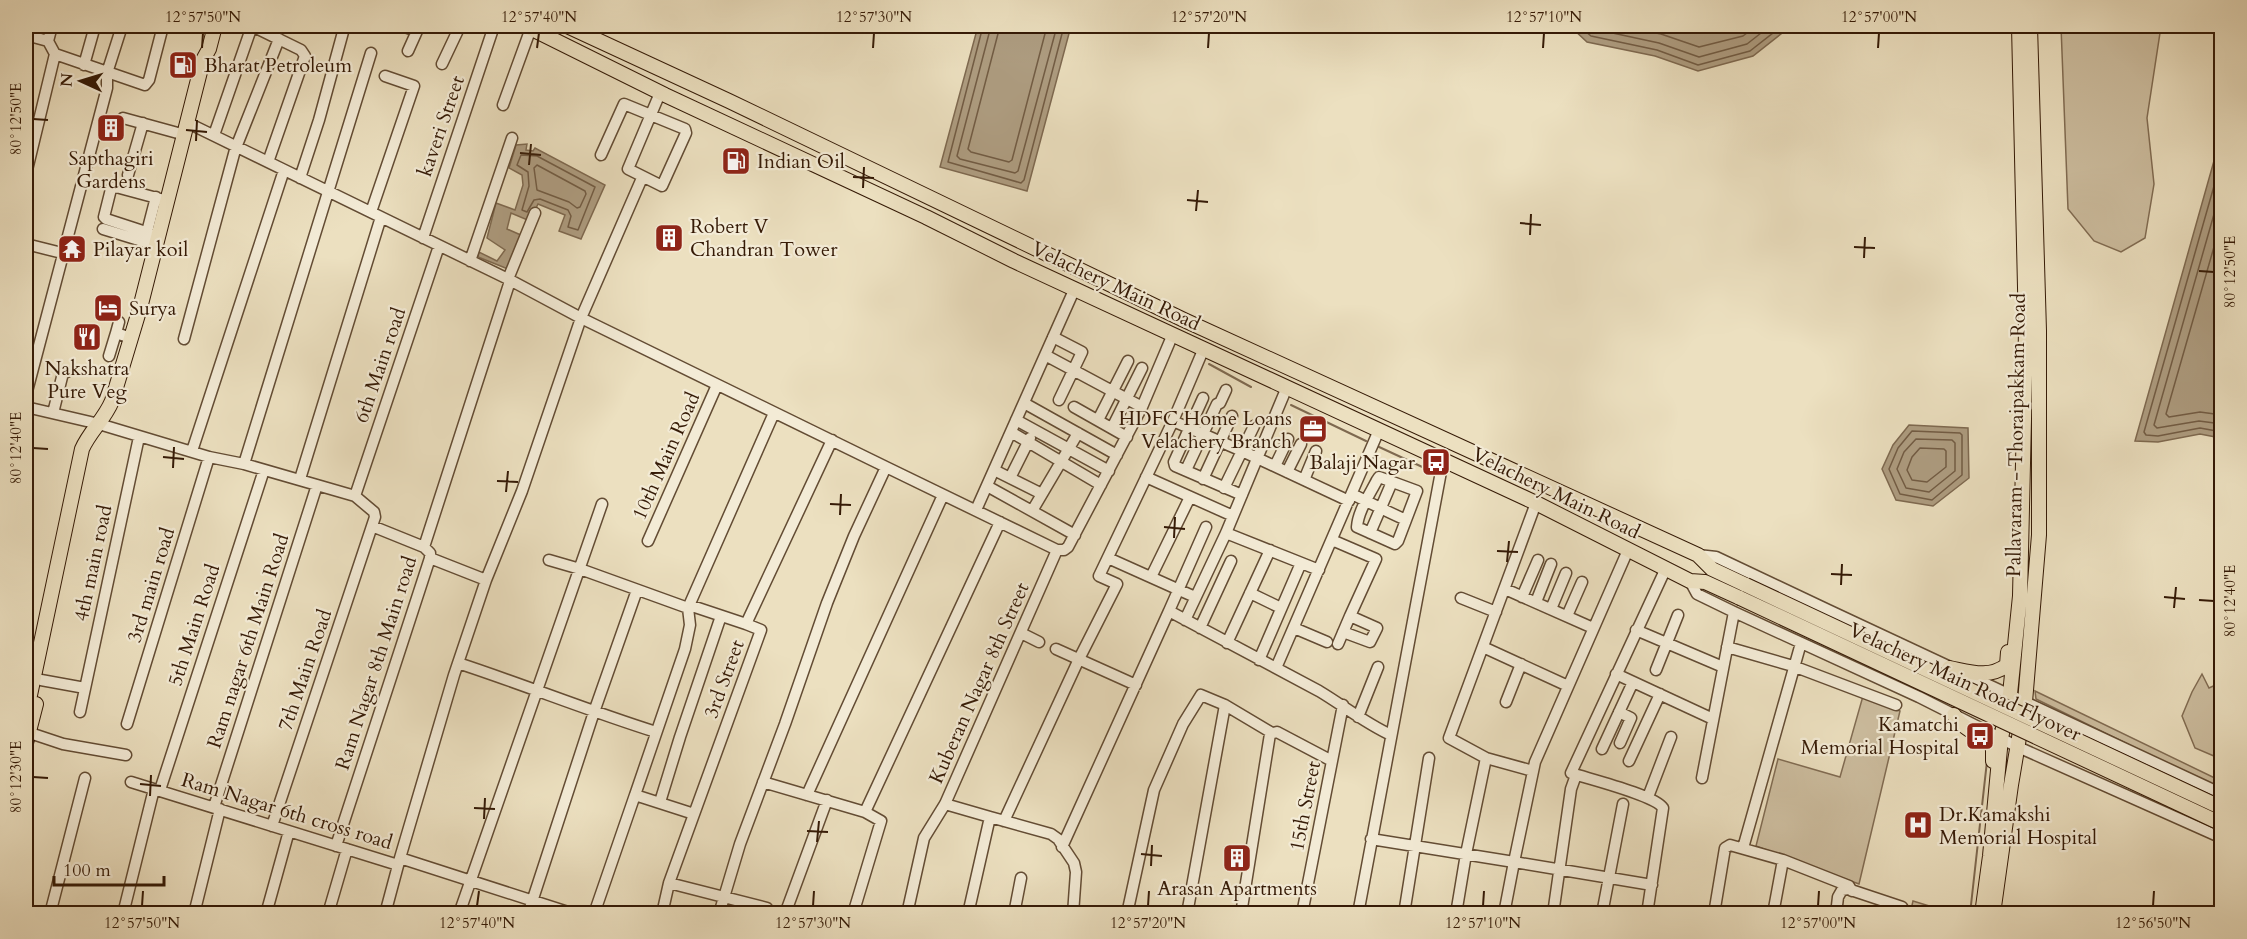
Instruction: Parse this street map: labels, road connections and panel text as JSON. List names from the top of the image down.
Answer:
{
  "streets": {
    "main road": ["Velachery Main Road", "Pallavaram - Thoraipakkam Road", "Velachery Main Road Flyover"],
    "street": [
      "kaveri Street",
      "6th Main road",
      "10th Main Road",
      "4th main road",
      "3rd main road",
      "5th Main Road",
      "Ram nagar 6th Main Road",
      "Ram Nagar 8th Main road",
      "7th Main Road",
      "3rd Street",
      "Kuberan Nagar 8th Street",
      "15th Street",
      "Ram Nagar 6th cross road"
    ]
  },
  "crossings": [
    ["Velachery Main Road", "Velachery Main Road Flyover"],
    ["5th Main Road", "Ram Nagar 6th cross road"],
    ["Ram nagar 6th Main Road", "Ram Nagar 6th cross road"],
    ["Ram Nagar 8th Main road", "7th Main Road"],
    ["Ram Nagar 8th Main road", "Ram Nagar 6th cross road"],
    ["7th Main Road", "Ram Nagar 6th cross road"]
  ],
  "places": {
    "fuel station": ["Bharat Petroleum", "Indian Oil"],
    "building": ["Sapthagiri Gardens", "Robert V Chandran Tower", "Arasan Apartments"],
    "temple": ["Pilayar koil"],
    "hotel": ["Surya"],
    "restaurant": ["Nakshatra Pure Veg"],
    "office": ["HDFC Home Loans Velachery Branch"],
    "bus stop": ["Balaji Nagar", "Kamatchi Memorial Hospital"],
    "hospital": ["Dr.Kamakshi Memorial Hospital"]
  },
  "scale_bar": "100 m",
  "north": "left",
  "coordinates": [
    "12°57'50\"N",
    "12°57'40\"N",
    "12°57'30\"N",
    "12°57'20\"N",
    "12°57'10\"N",
    "12°57'00\"N",
    "80°12'50\"E",
    "80°12'40\"E",
    "80°12'30\"E",
    "12°56'50\"N"
  ]
}
